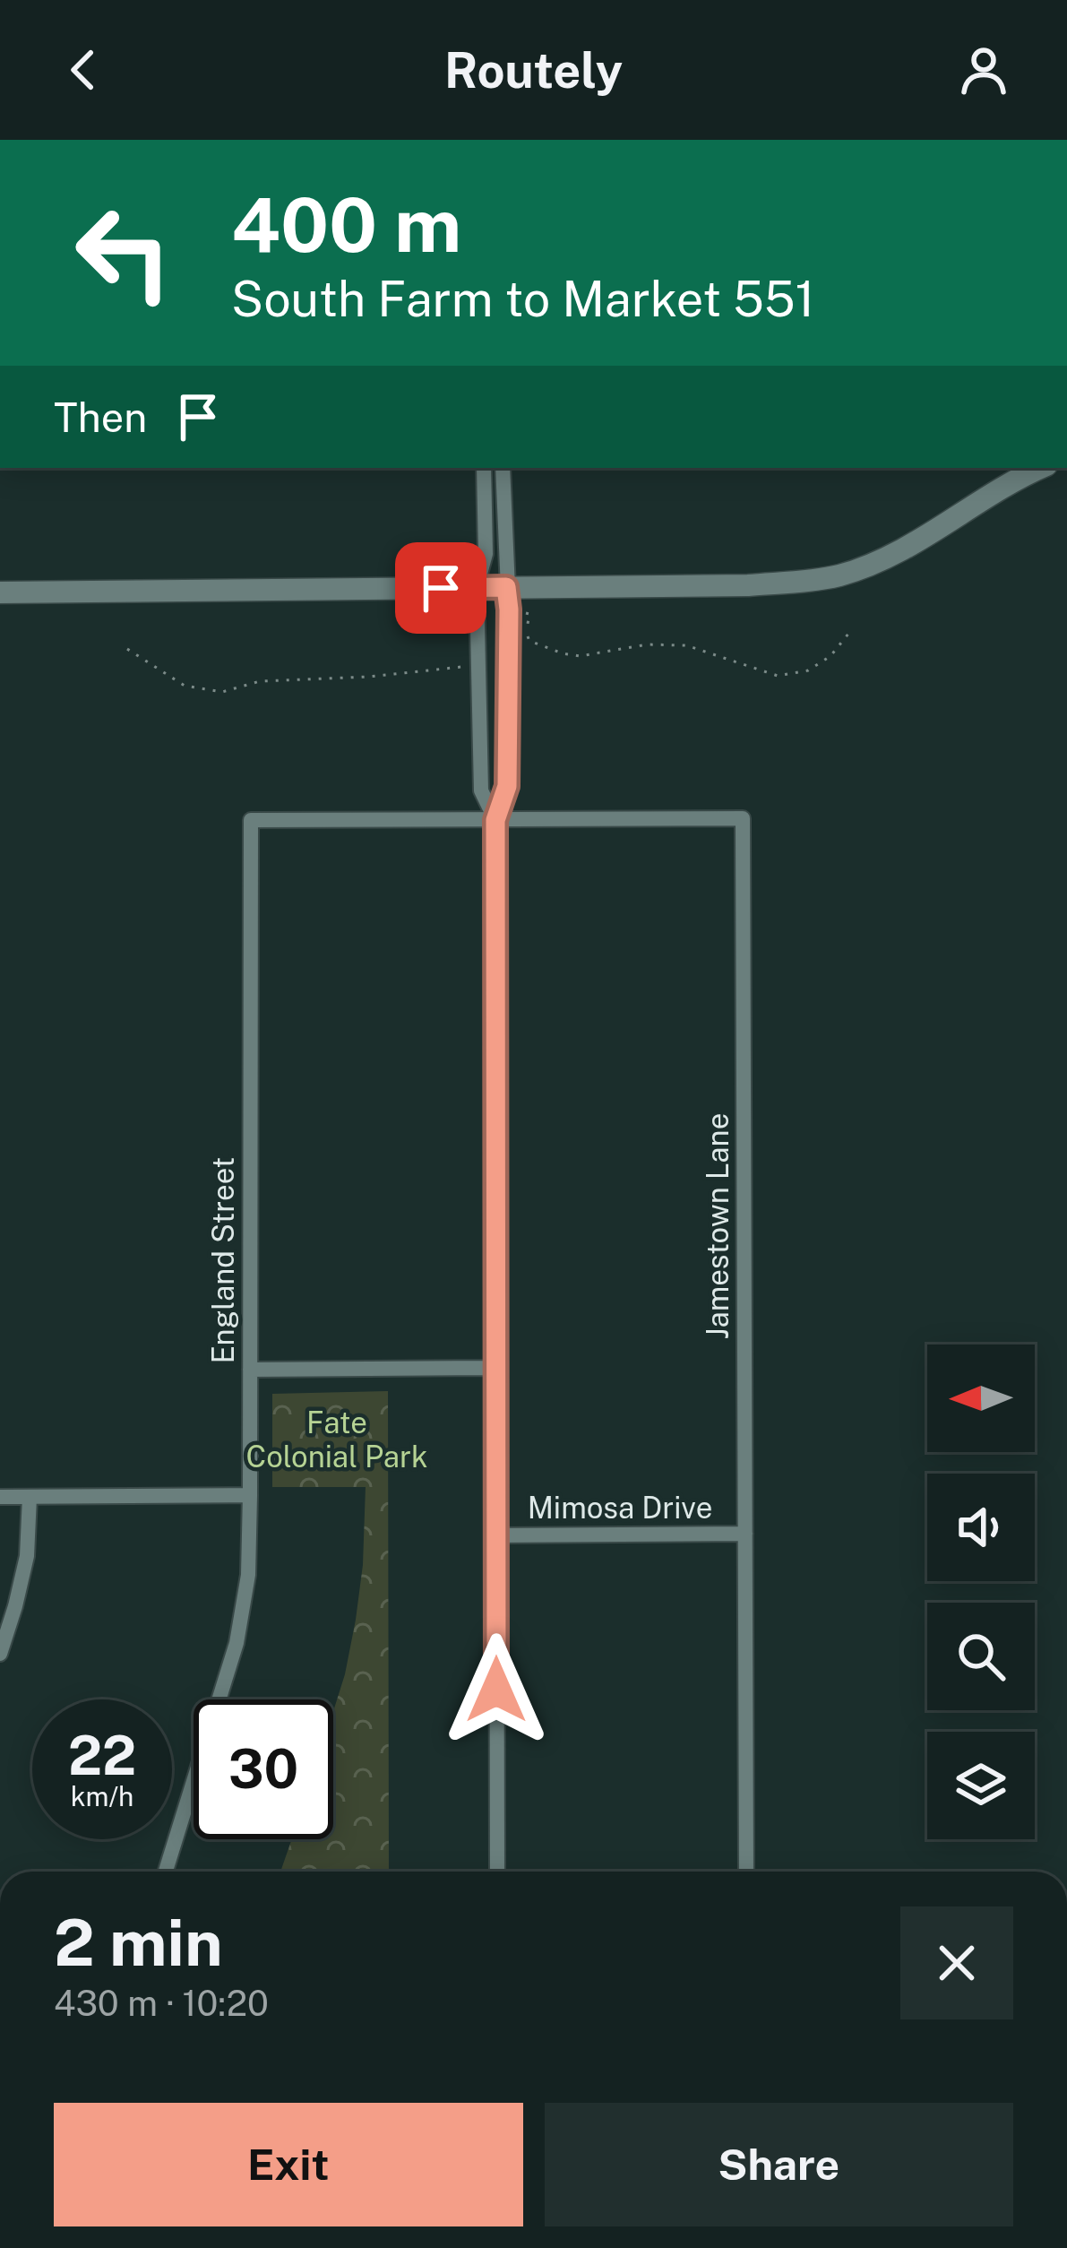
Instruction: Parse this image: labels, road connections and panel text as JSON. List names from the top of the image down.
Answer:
{
  "streets": {
    "street": ["Jamestown Lane", "England Street", "Mimosa Drive"]
  },
  "crossings": [
    ["Jamestown Lane", "England Street"],
    ["Jamestown Lane", "Mimosa Drive"]
  ],
  "parks": ["Fate Colonial Park"],
  "north": "left",
  "page": {
    "header": "Routely",
    "turn": ["400 m", "South Farm to Market 551"],
    "then": "Then",
    "speed": "22 km/h",
    "limit": "30",
    "heading": ["2 min", "430 m · 10:20"],
    "buttons": ["Exit", "Share"]
  }
}
